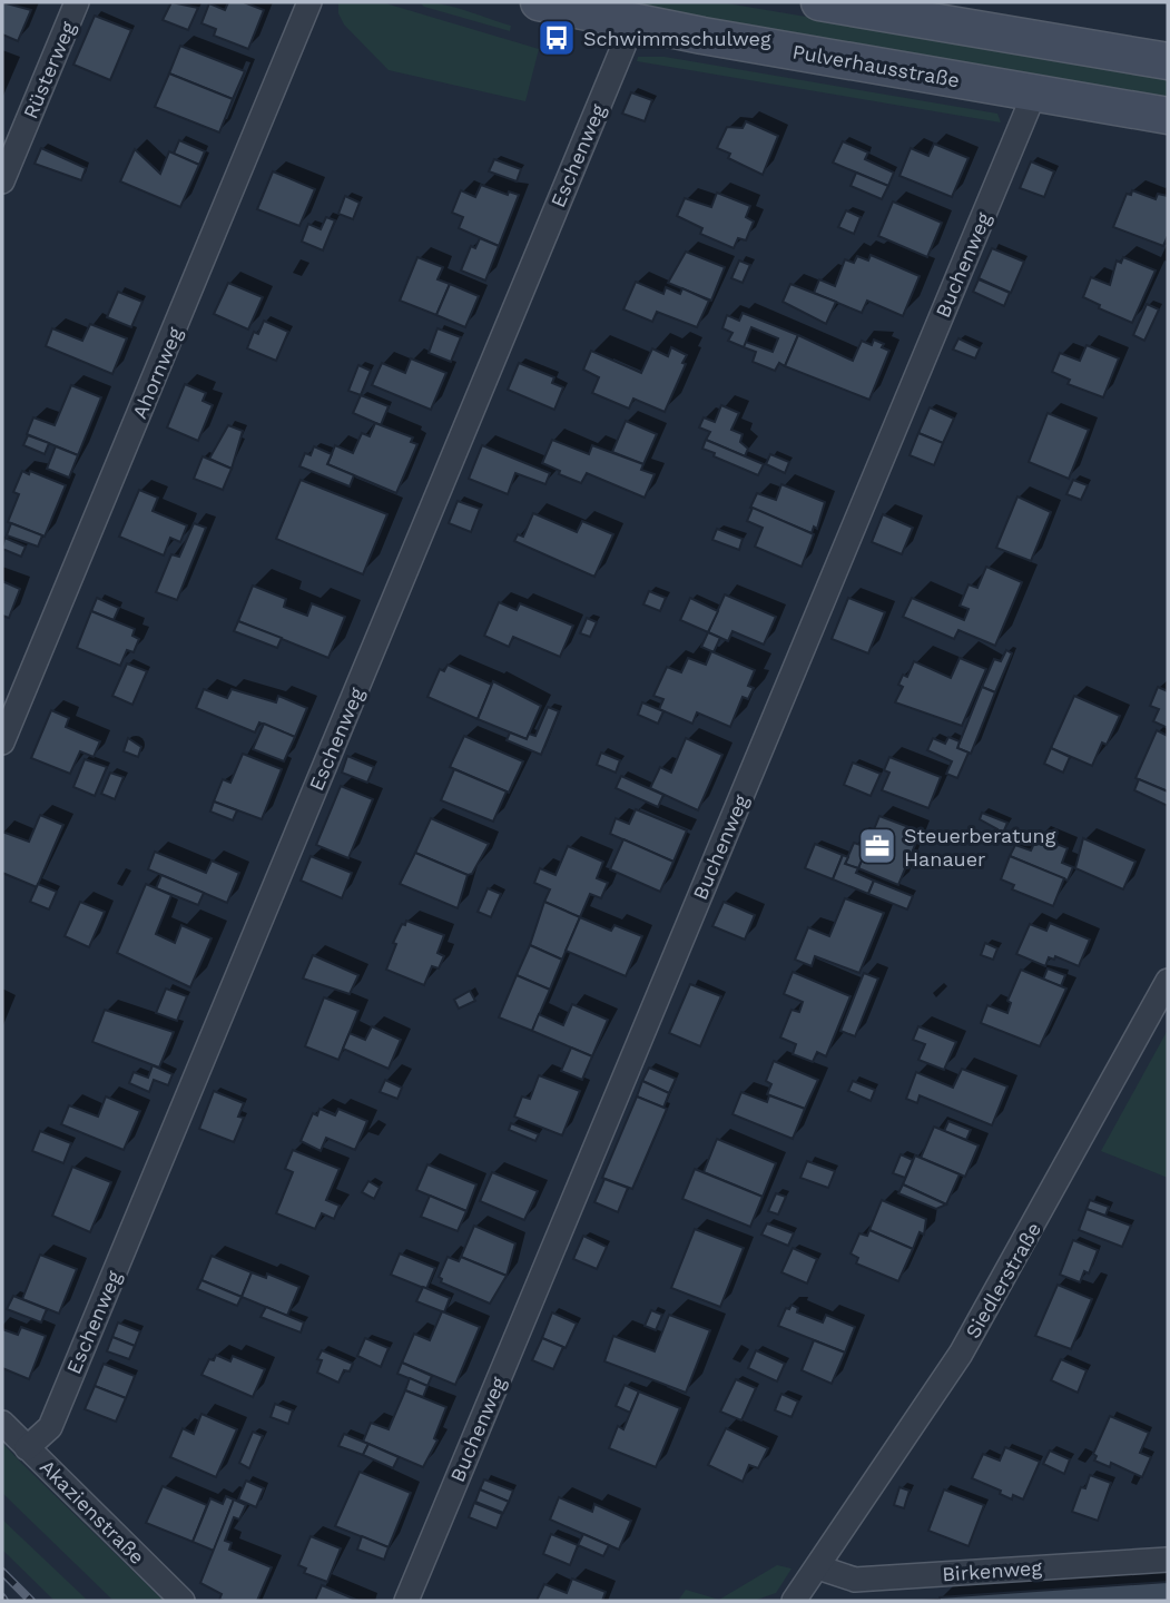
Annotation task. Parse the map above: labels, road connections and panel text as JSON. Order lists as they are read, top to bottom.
{
  "streets": {
    "main road": ["Pulverhausstraße"],
    "street": [
      "Rüsterweg",
      "Eschenweg",
      "Buchenweg",
      "Ahornweg",
      "Siedlerstraße",
      "Akazienstraße",
      "Birkenweg"
    ]
  },
  "crossings": [
    ["Pulverhausstraße", "Eschenweg"],
    ["Pulverhausstraße", "Buchenweg"],
    ["Eschenweg", "Akazienstraße"],
    ["Siedlerstraße", "Birkenweg"]
  ],
  "places": {
    "bus stop": ["Schwimmschulweg"],
    "office": ["Steuerberatung Hanauer"]
  }
}
